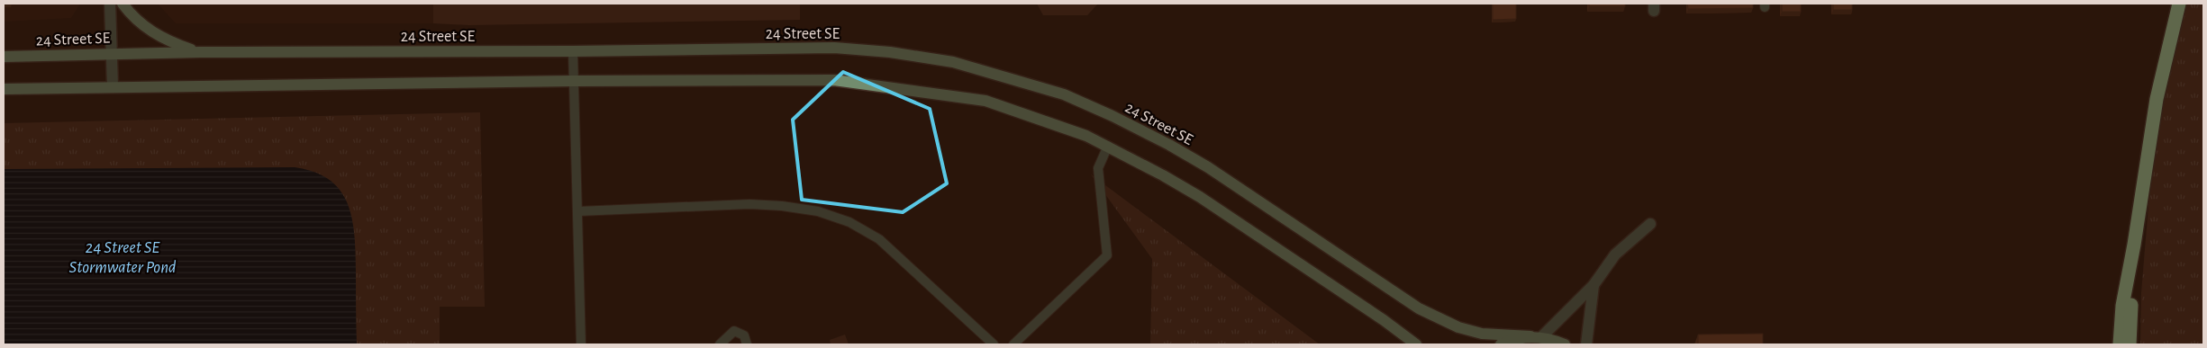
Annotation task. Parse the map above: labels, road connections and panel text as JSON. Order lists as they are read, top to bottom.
{
  "streets": {
    "main road": ["24 Street SE"]
  },
  "water": ["24 Street SE Stormwater Pond"]
}
